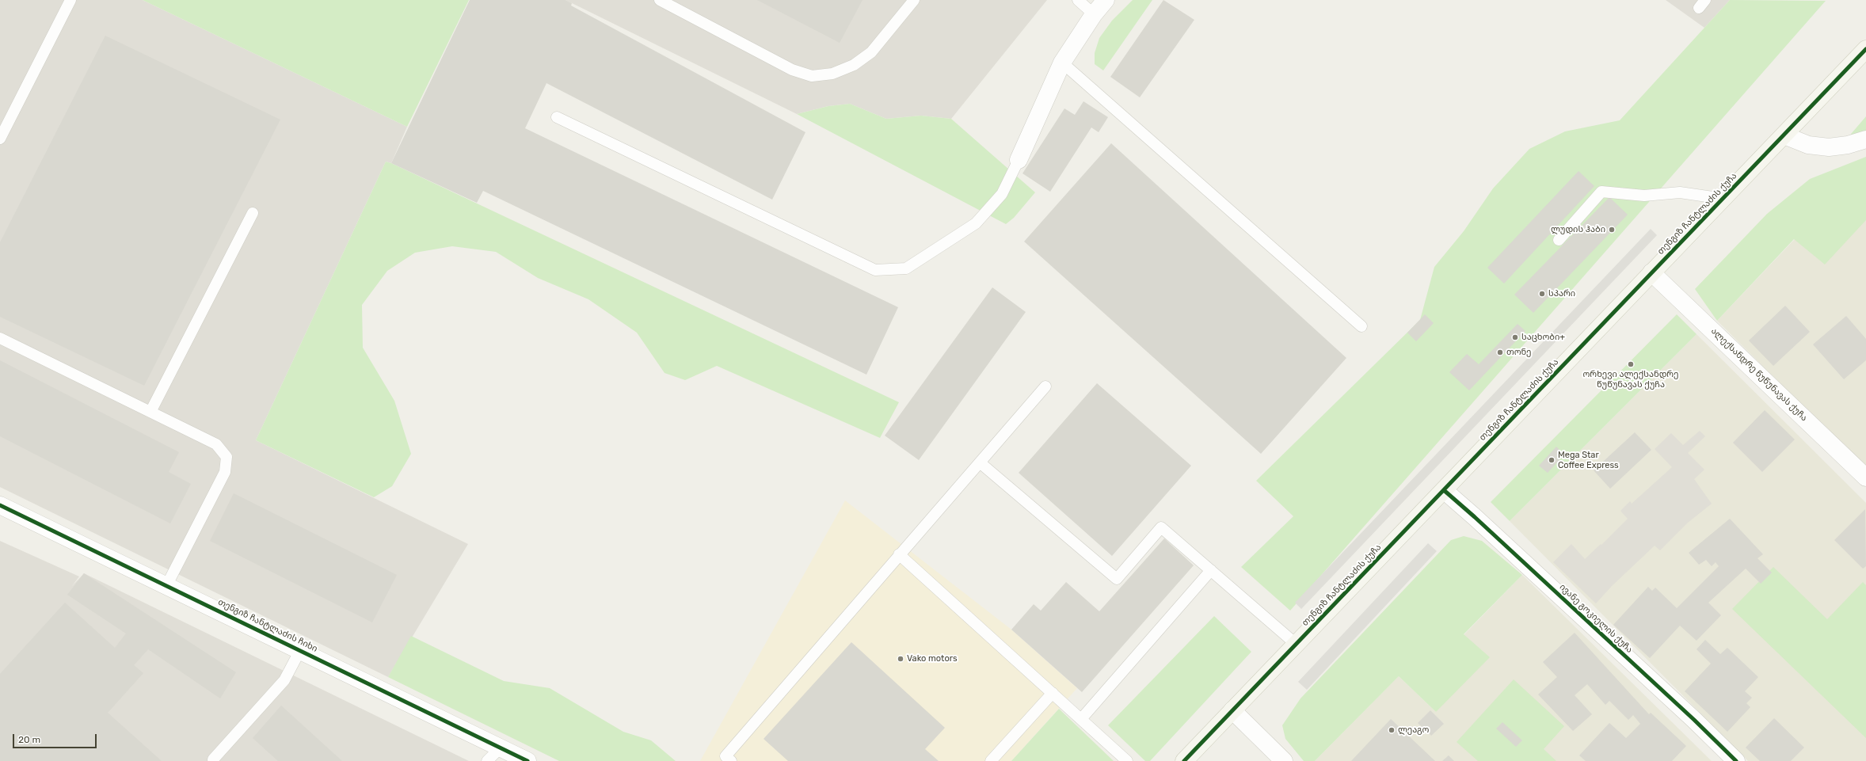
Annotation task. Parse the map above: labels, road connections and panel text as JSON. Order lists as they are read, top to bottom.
{
  "streets": {
    "street": [
      "თენგიზ ჩანტლაძის ქუჩა",
      "ალექსანდრე წუწუნავას ქუჩა",
      "ივანე გოკიელის ქუჩა",
      "თენგიზ ჩანტლაძის ჩიხი"
    ]
  },
  "crossings": [
    ["თენგიზ ჩანტლაძის ქუჩა", "ალექსანდრე წუწუნავას ქუჩა"],
    ["თენგიზ ჩანტლაძის ქუჩა", "ივანე გოკიელის ქუჩა"]
  ],
  "places": [
    "ლუდის ჰაბი",
    "სპარი",
    "საცხობი+",
    "თონე",
    "ორხევი ალექსანდრე წუწუნავას ქუჩა",
    "Mega Star Coffee Express",
    "Vako motors",
    "ლეაგო"
  ],
  "scale_bar": "20 m"
}
